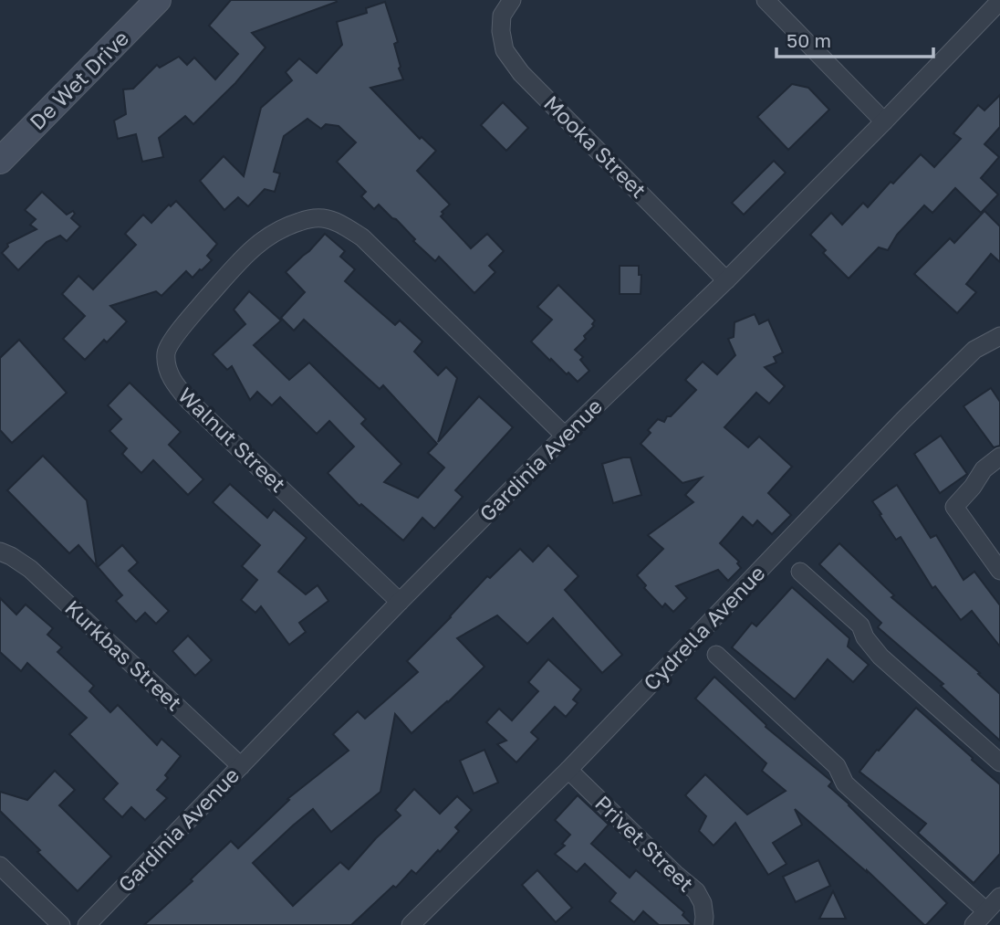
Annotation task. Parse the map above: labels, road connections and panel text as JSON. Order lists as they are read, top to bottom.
{
  "streets": {
    "street": [
      "De Wet Drive",
      "Mooka Street",
      "Walnut Street",
      "Gardinia Avenue",
      "Cydrella Avenue",
      "Kurkbas Street",
      "Privet Street"
    ]
  },
  "crossings": [
    ["Mooka Street", "Gardinia Avenue"],
    ["Walnut Street", "Gardinia Avenue"],
    ["Gardinia Avenue", "Kurkbas Street"],
    ["Cydrella Avenue", "Privet Street"]
  ],
  "scale_bar": "50 m"
}
